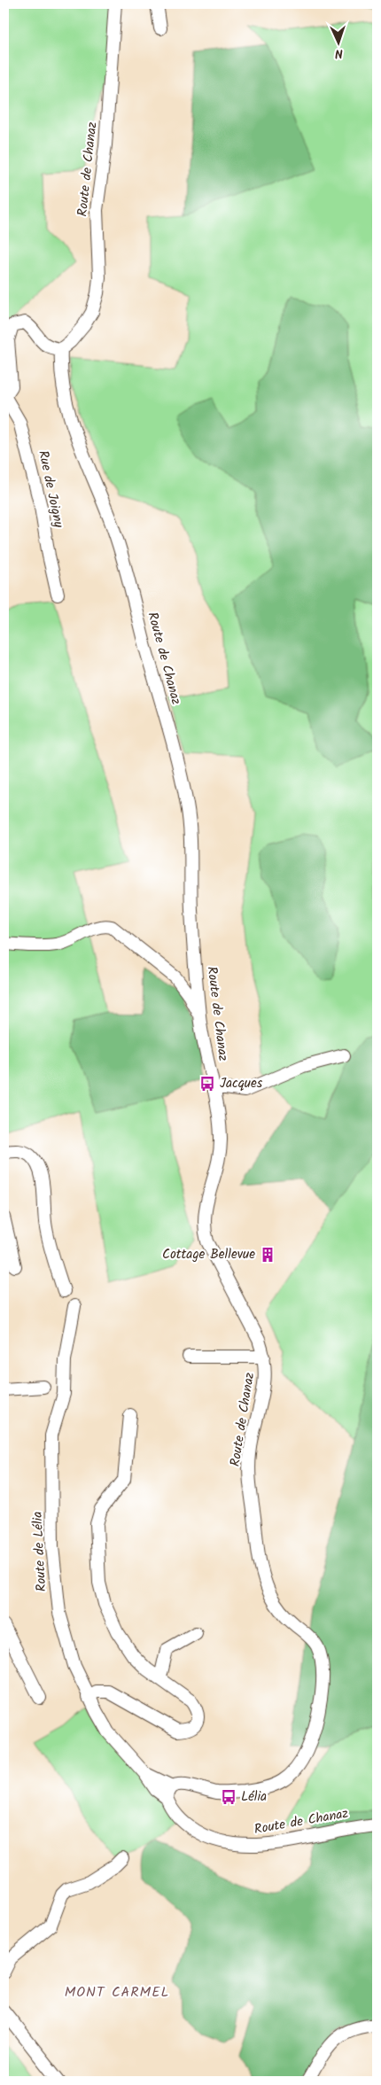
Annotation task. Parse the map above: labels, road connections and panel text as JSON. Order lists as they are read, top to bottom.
{
  "streets": {
    "street": ["Route de Chanaz", "Rue de Joigny", "Route de Lélia"]
  },
  "crossings": [
    ["Route de Chanaz", "Route de Lélia"]
  ],
  "districts": ["MONT CARMEL"],
  "places": {
    "bus stop": ["Jacques", "Lélia"],
    "building": ["Cottage Bellevue"]
  },
  "north": "bottom"
}
